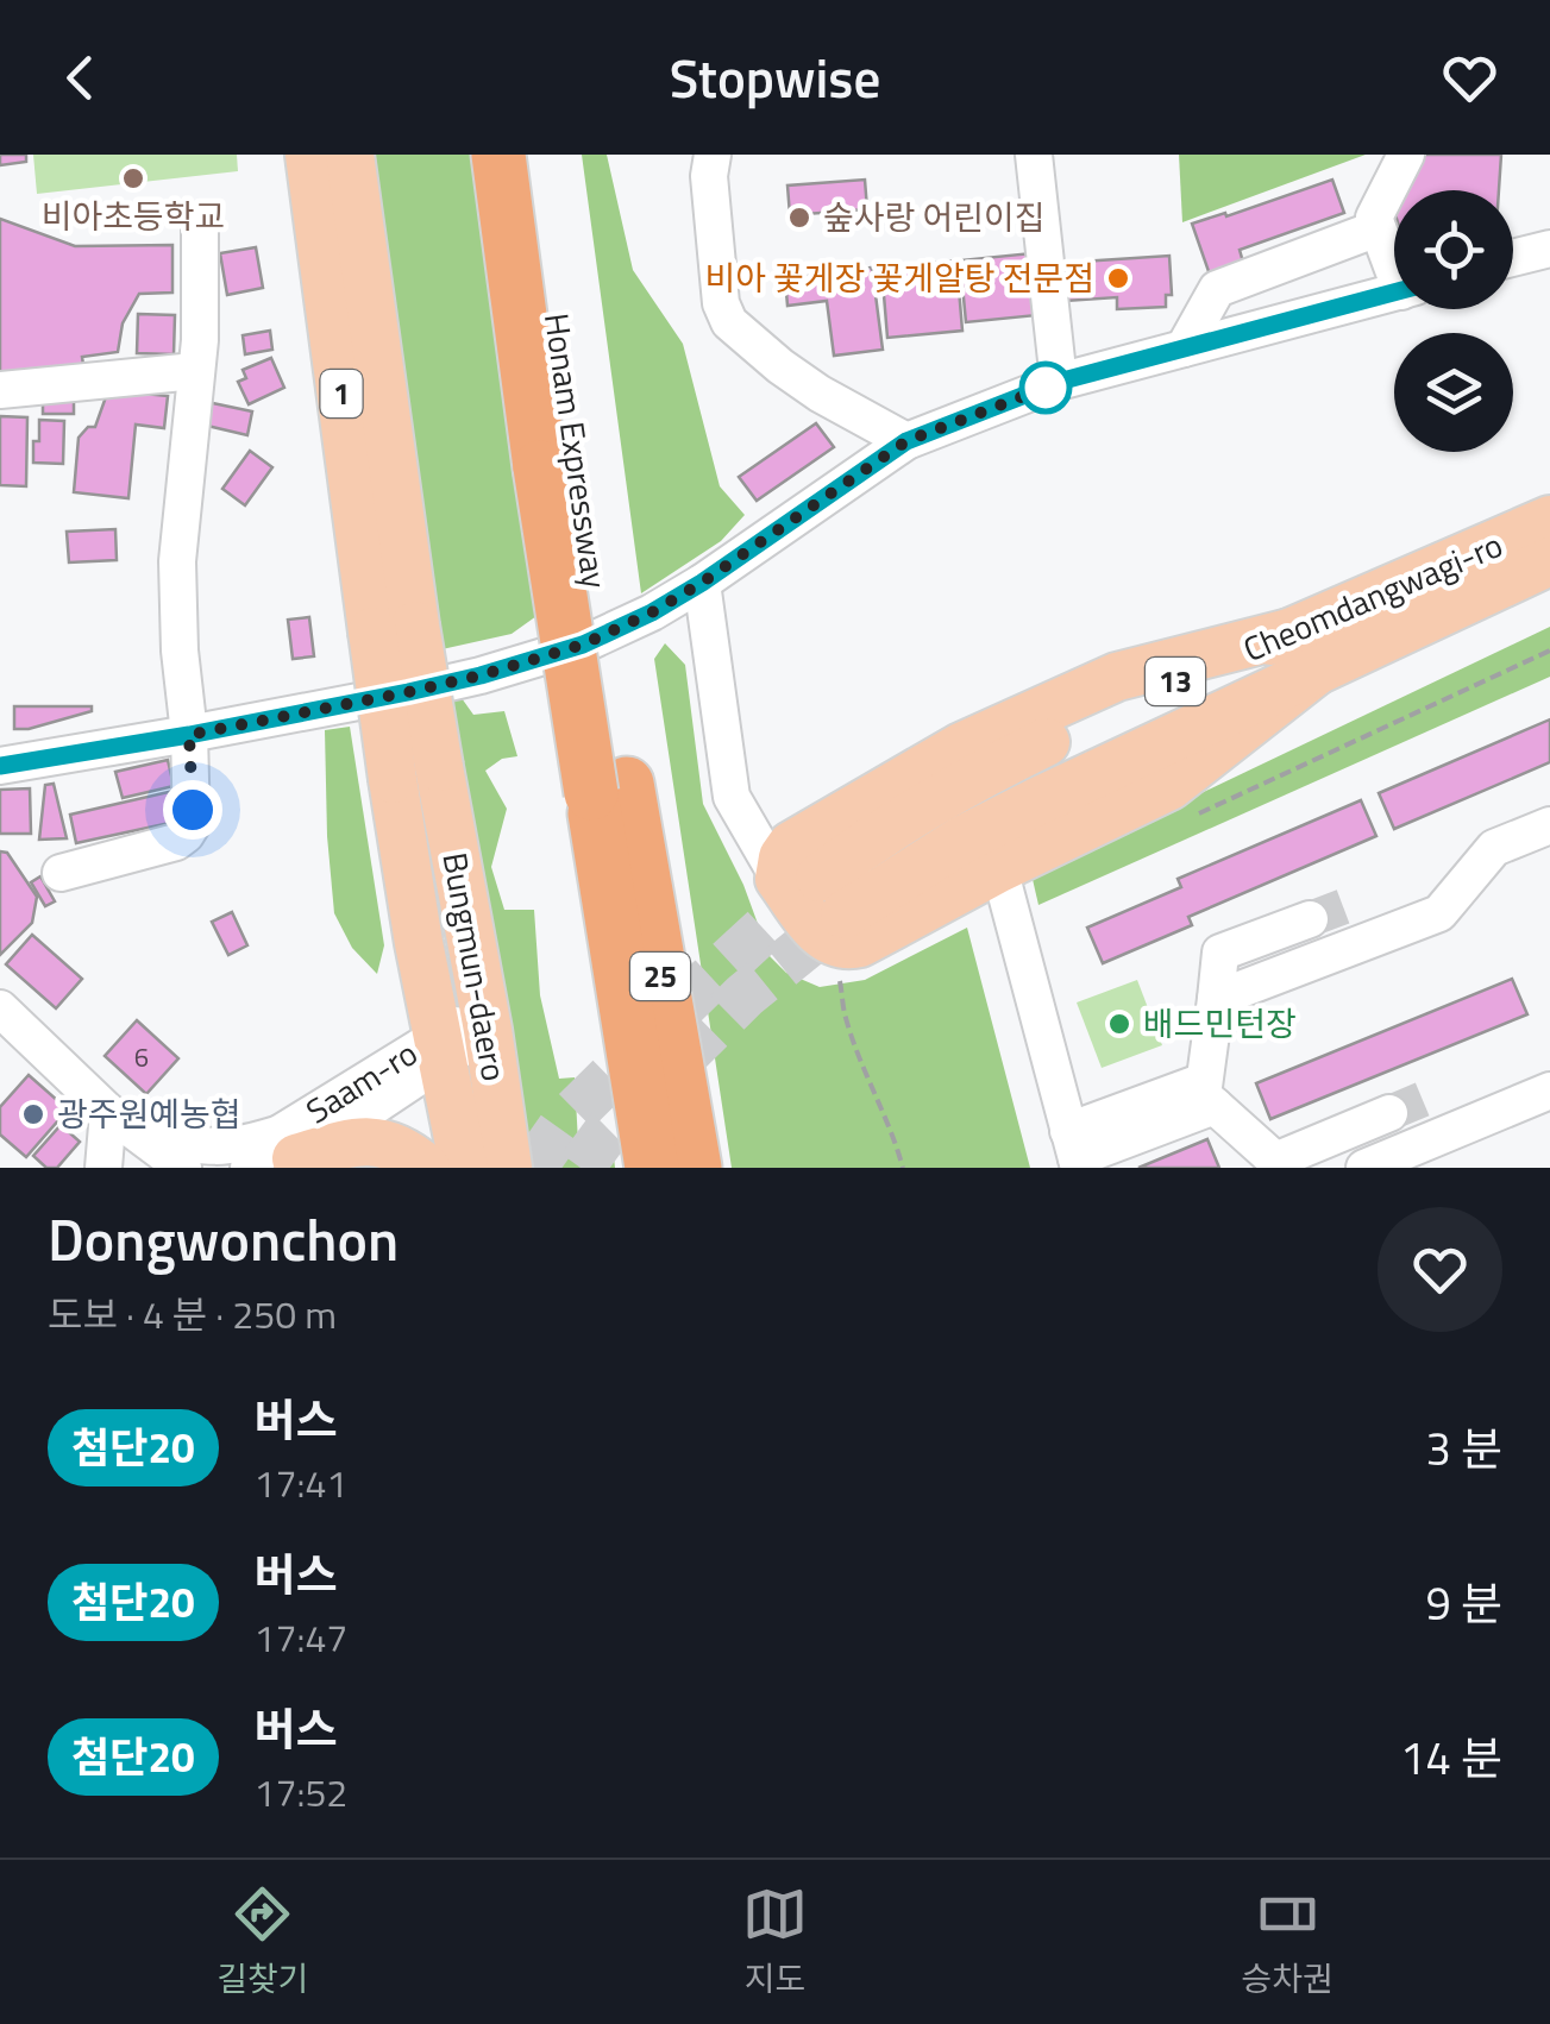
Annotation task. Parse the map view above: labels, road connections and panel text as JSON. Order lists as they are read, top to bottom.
{
  "streets": {
    "highway": ["Honam Expressway", "25"],
    "main road": [
      "1",
      "Cheomdangwagi-ro",
      "13",
      "Bungmun-daero"
    ],
    "street": ["Saam-ro"]
  },
  "crossings": [
    ["1", "Bungmun-daero"],
    ["Bungmun-daero", "Saam-ro"]
  ],
  "places": [
    "비아초등학교",
    "숲사랑 어린이집",
    "비아 꽃게장 꽃게알탕 전문점",
    "배드민턴장",
    "광주원예농협"
  ],
  "lines": ["bus line 첨단20"],
  "house_numbers": ["6"],
  "page": {
    "header": "Stopwise",
    "heading": ["Dongwonchon", "도보 · 4 분 · 250 m"],
    "list": [
      {
        "mark": "첨단20",
        "name": "버스",
        "note": "17:41",
        "value": "3 분"
      },
      {
        "mark": "첨단20",
        "name": "버스",
        "note": "17:47",
        "value": "9 분"
      },
      {
        "mark": "첨단20",
        "name": "버스",
        "note": "17:52",
        "value": "14 분"
      }
    ],
    "tabs": ["길찾기", "지도", "승차권"]
  }
}
